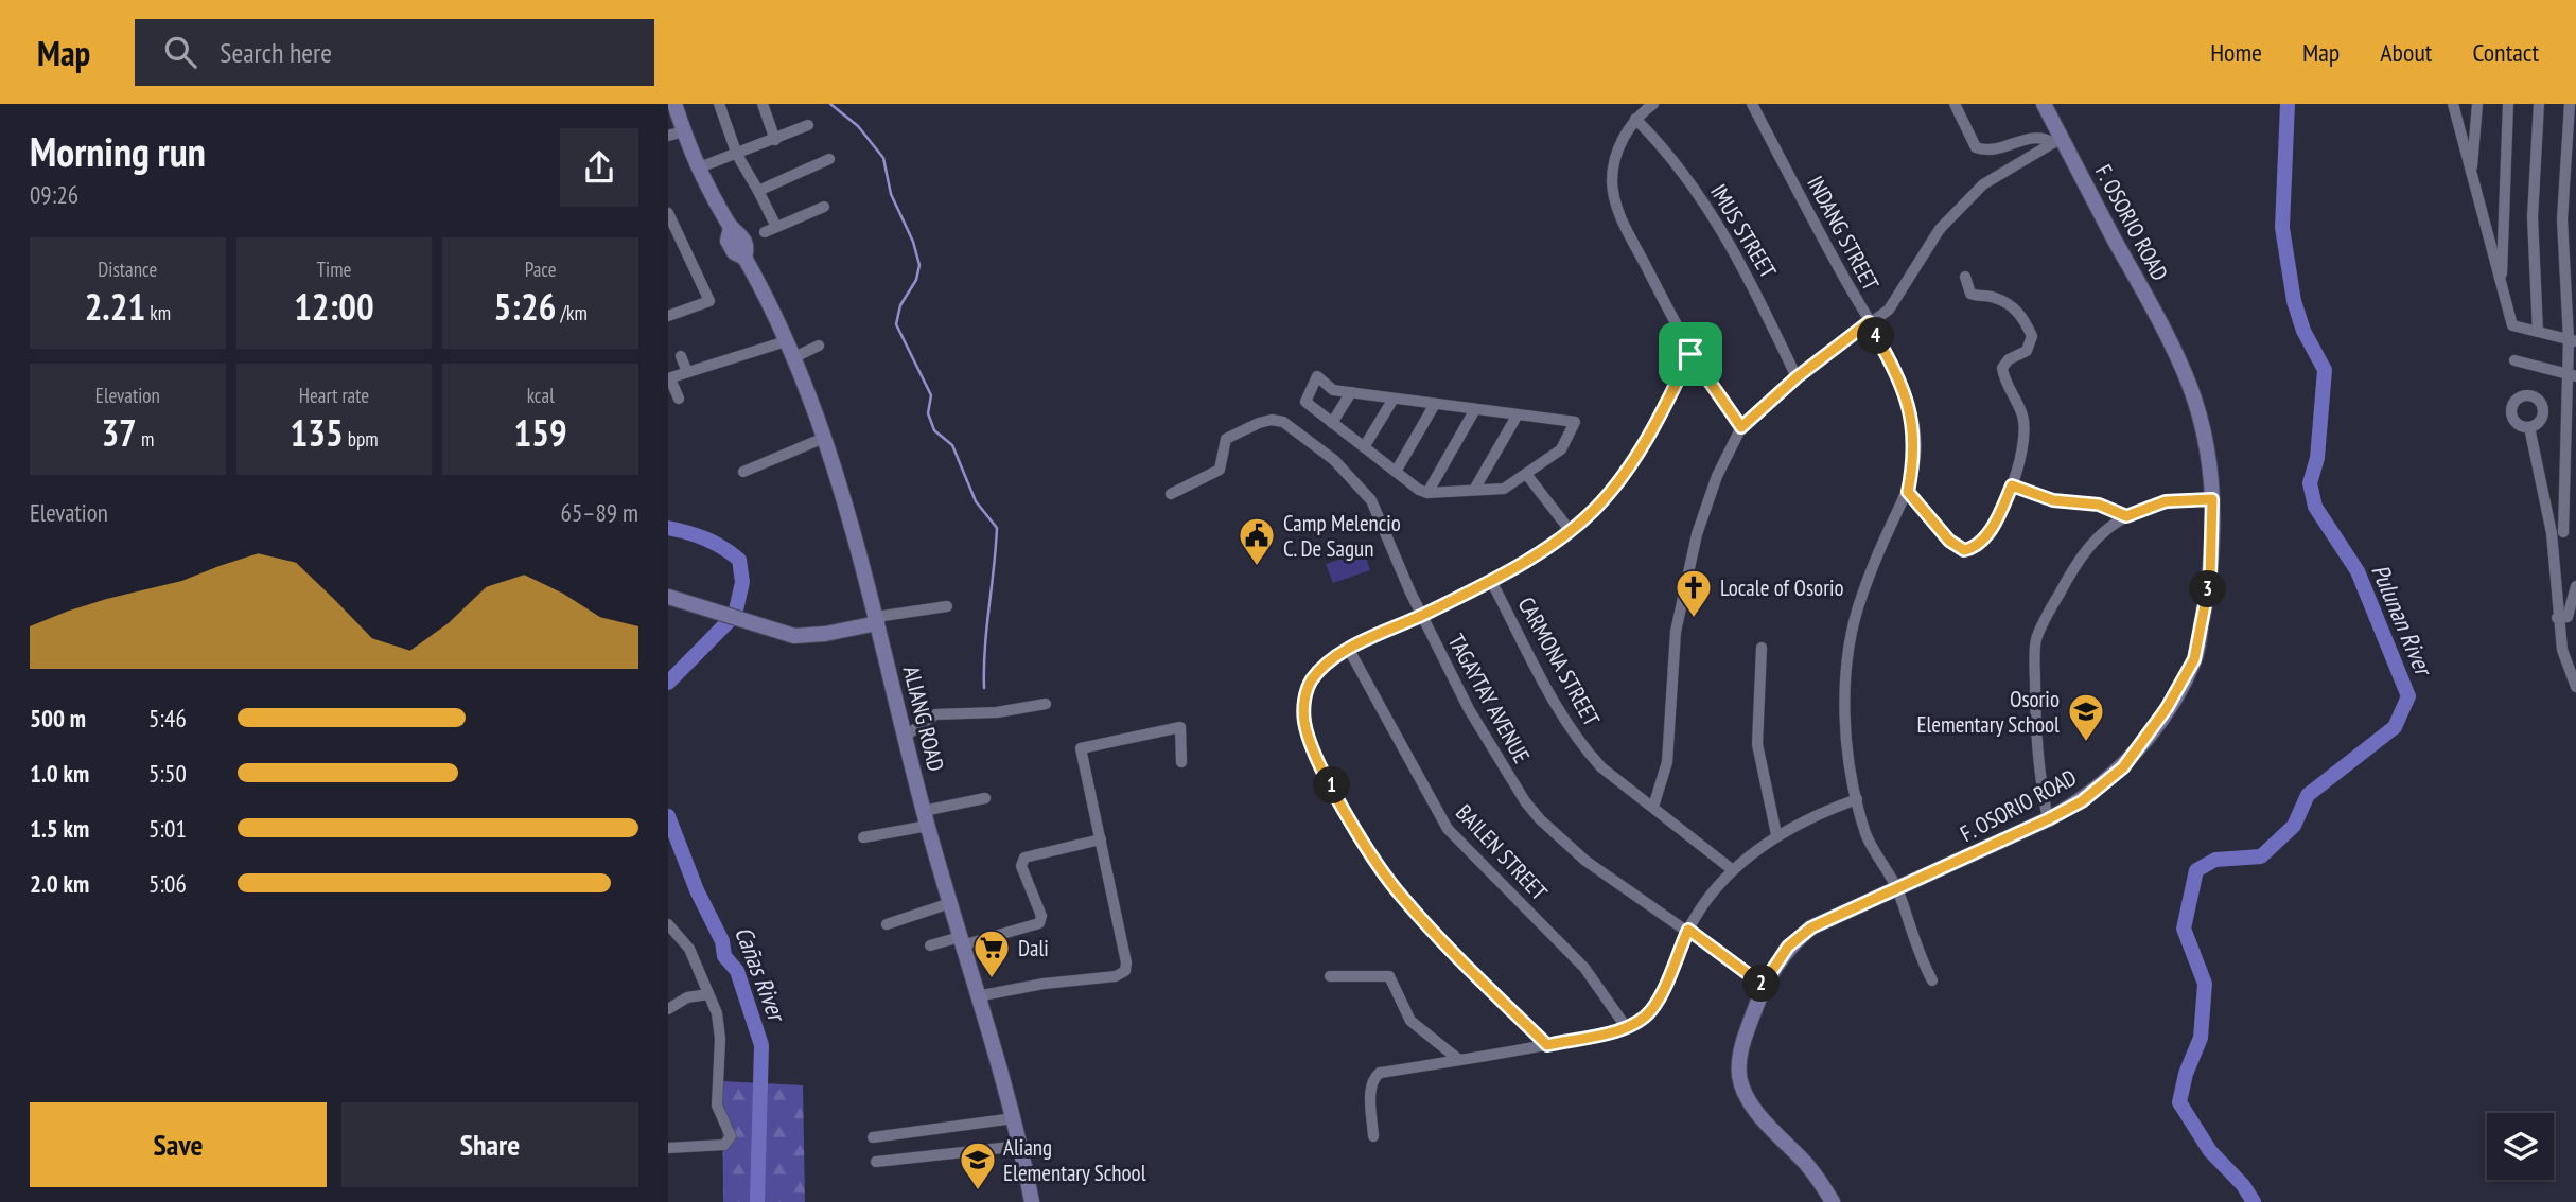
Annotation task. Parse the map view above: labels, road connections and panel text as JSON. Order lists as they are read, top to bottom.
{
  "streets": {
    "street": [
      "F. OSORIO ROAD",
      "IMUS STREET",
      "INDANG STREET",
      "CARMONA STREET",
      "TAGAYTAY AVENUE",
      "ALIANG ROAD",
      "BAILEN STREET"
    ]
  },
  "crossings": [
    ["F. OSORIO ROAD", "INDANG STREET"],
    ["F. OSORIO ROAD", "TAGAYTAY AVENUE"]
  ],
  "water": ["Pulunan River", "Cañas River"],
  "places": {
    "public building": ["Camp Melencio C. De Sagun"],
    "church": ["Locale of Osorio"],
    "school or university": ["Osorio Elementary School", "Aliang Elementary School"],
    "supermarket": ["Dali"]
  },
  "page": {
    "header": "Map",
    "search": "Search here",
    "nav": [
      "Home",
      "Map",
      "About",
      "Contact"
    ],
    "heading": ["Morning run", "09:26"],
    "stats": [
      ["Distance", "2.21 km"],
      ["Time", "12:00"],
      ["Pace", "5:26 /km"],
      ["Elevation", "37 m"],
      ["Heart rate", "135 bpm"],
      ["kcal", "159"]
    ],
    "pins": [
      "4",
      "3",
      "1",
      "2"
    ],
    "chart": ["Elevation", "65–89 m"],
    "list": [
      {
        "name": "500 m",
        "note": "5:46"
      },
      {
        "name": "1.0 km",
        "note": "5:50"
      },
      {
        "name": "1.5 km",
        "note": "5:01"
      },
      {
        "name": "2.0 km",
        "note": "5:06"
      }
    ],
    "buttons": ["Save", "Share"]
  }
}
